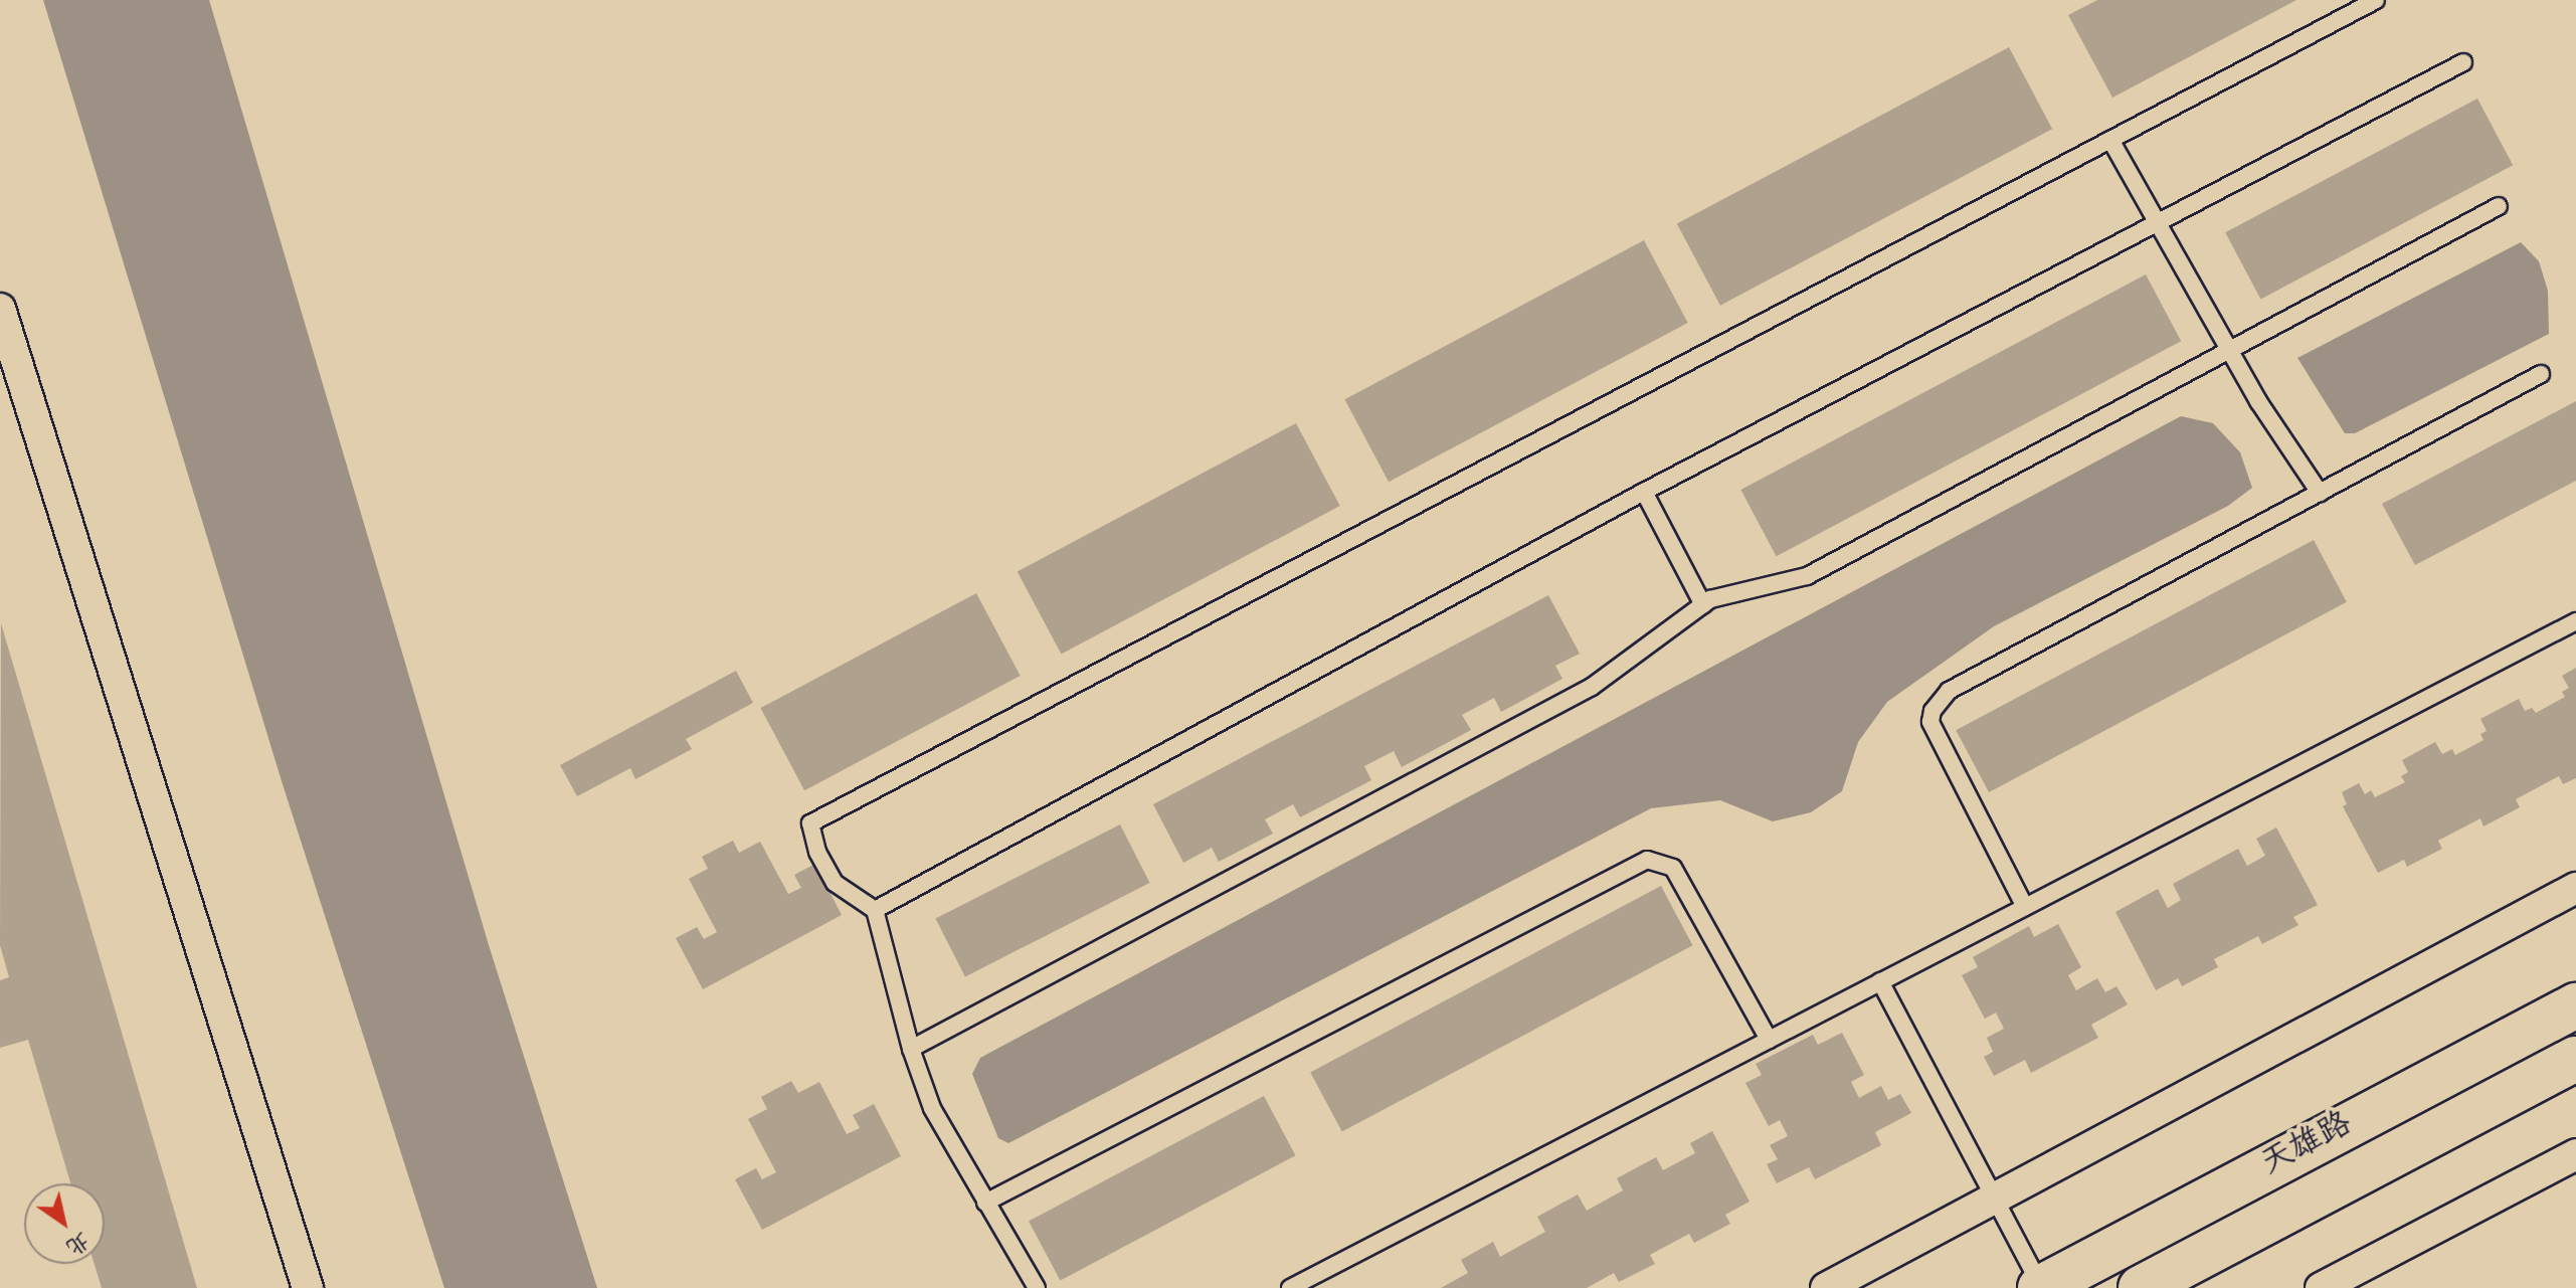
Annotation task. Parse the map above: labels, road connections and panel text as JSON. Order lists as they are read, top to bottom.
{
  "streets": {
    "main road": ["天雄路"]
  },
  "north": "bottom right"
}
